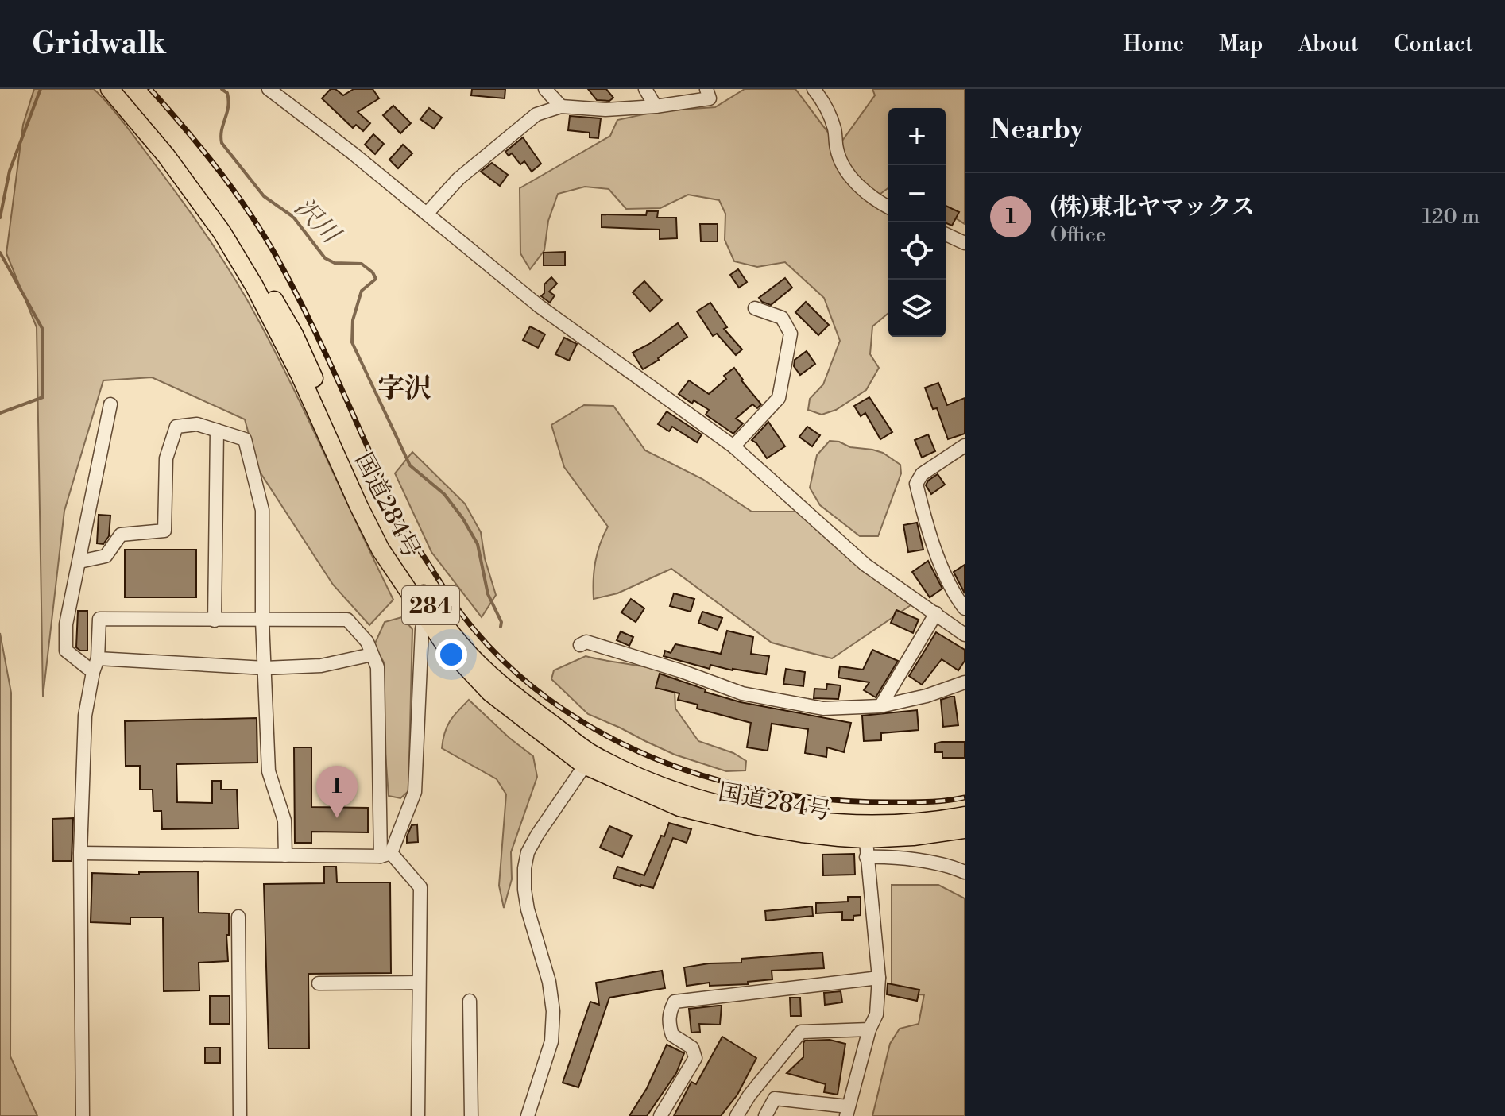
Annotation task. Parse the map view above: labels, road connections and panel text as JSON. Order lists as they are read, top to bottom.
{
  "streets": {
    "highway": ["国道284号", "284"]
  },
  "districts": ["字沢"],
  "water": ["沢川"],
  "page": {
    "header": "Gridwalk",
    "nav": [
      "Home",
      "Map",
      "About",
      "Contact"
    ],
    "heading": "Nearby",
    "map_buttons": ["+", "−"],
    "list": [
      {
        "mark": "1",
        "name": "(株)東北ヤマックス",
        "note": "Office",
        "value": "120 m"
      }
    ],
    "pins": "1"
  }
}
